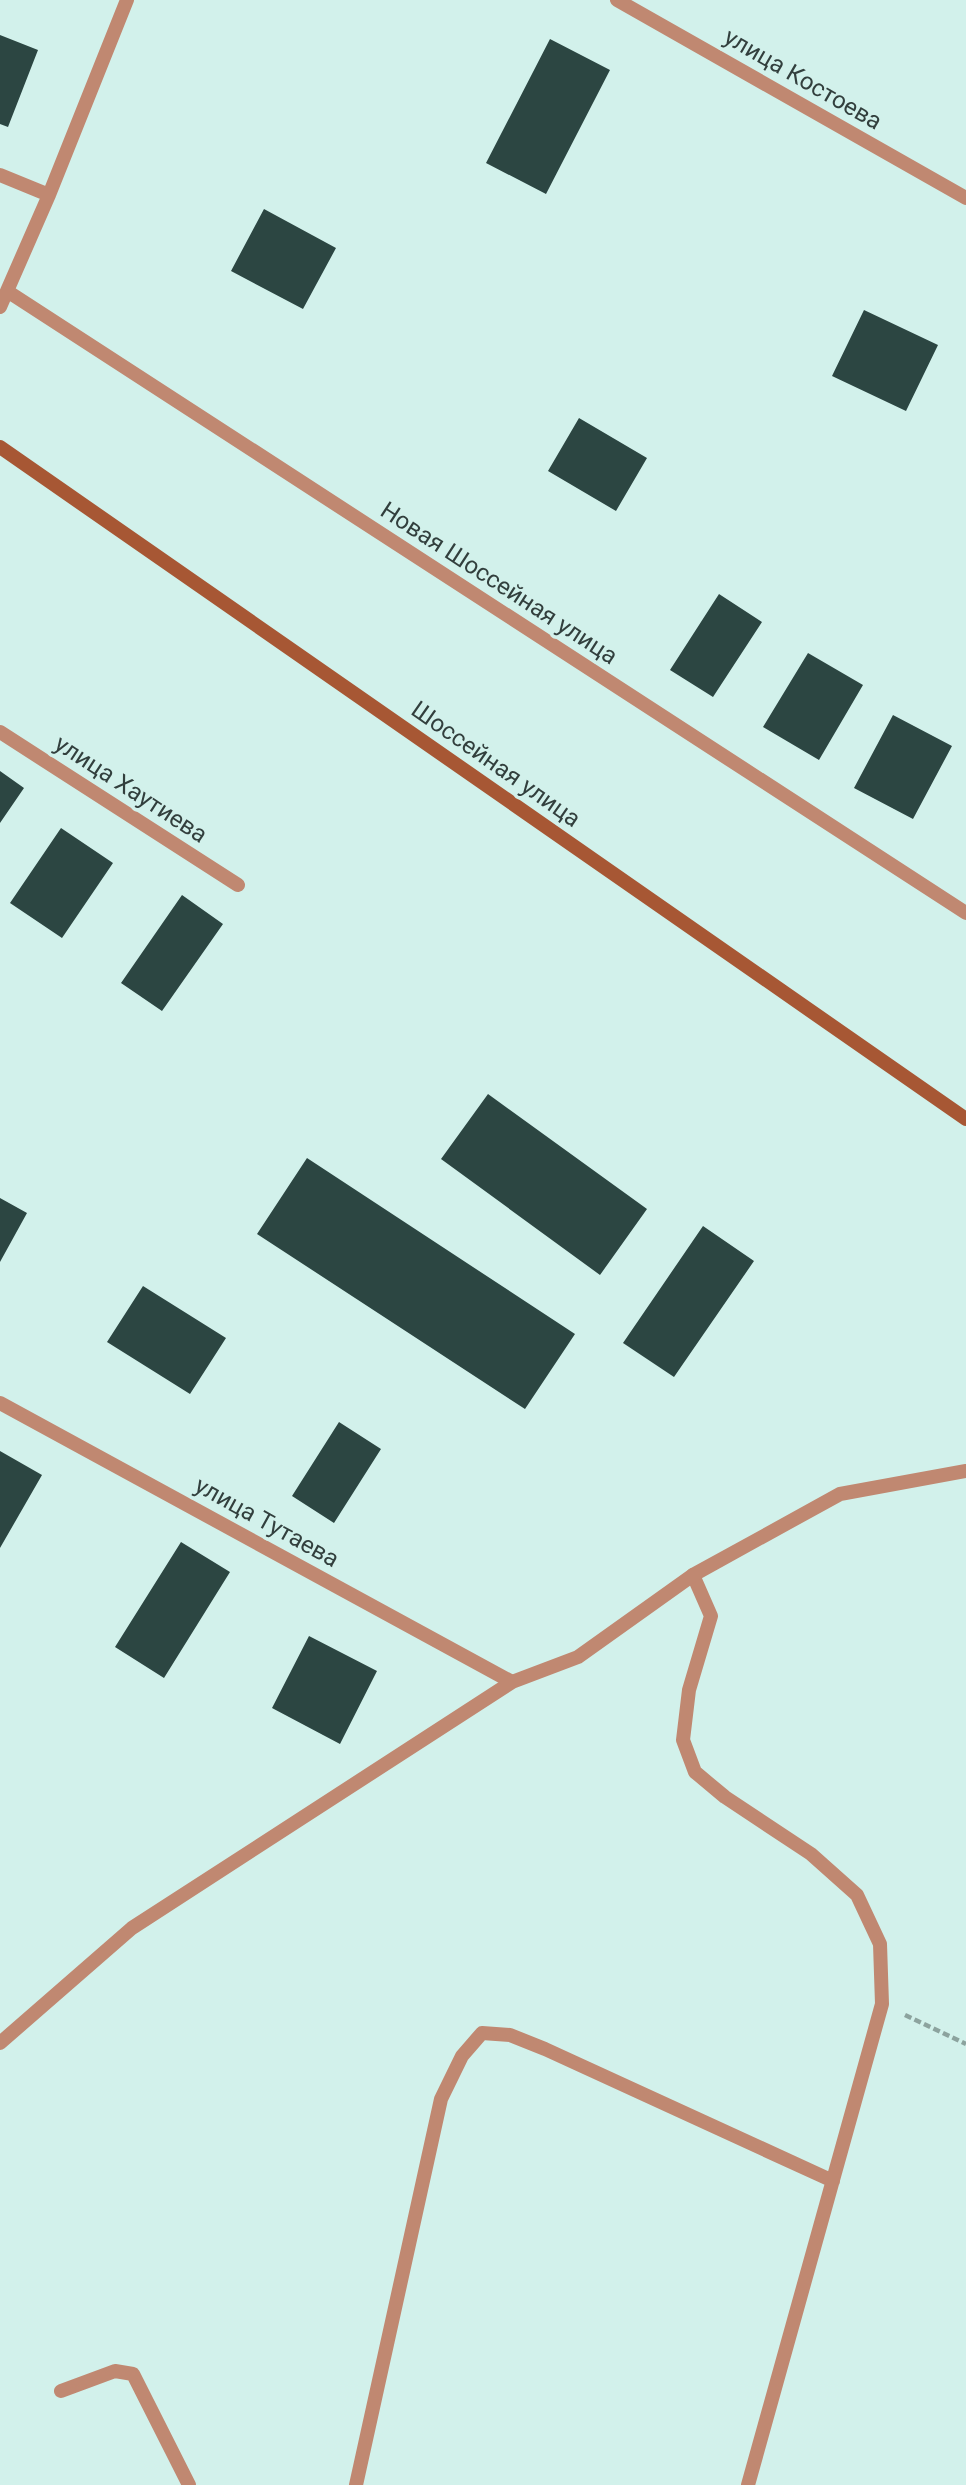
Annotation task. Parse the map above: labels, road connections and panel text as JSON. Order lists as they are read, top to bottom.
{
  "streets": {
    "main road": ["Шоссейная улица"],
    "street": [
      "улица Костоева",
      "Новая Шоссейная улица",
      "улица Хаутиева",
      "улица Тутаева"
    ]
  }
}
